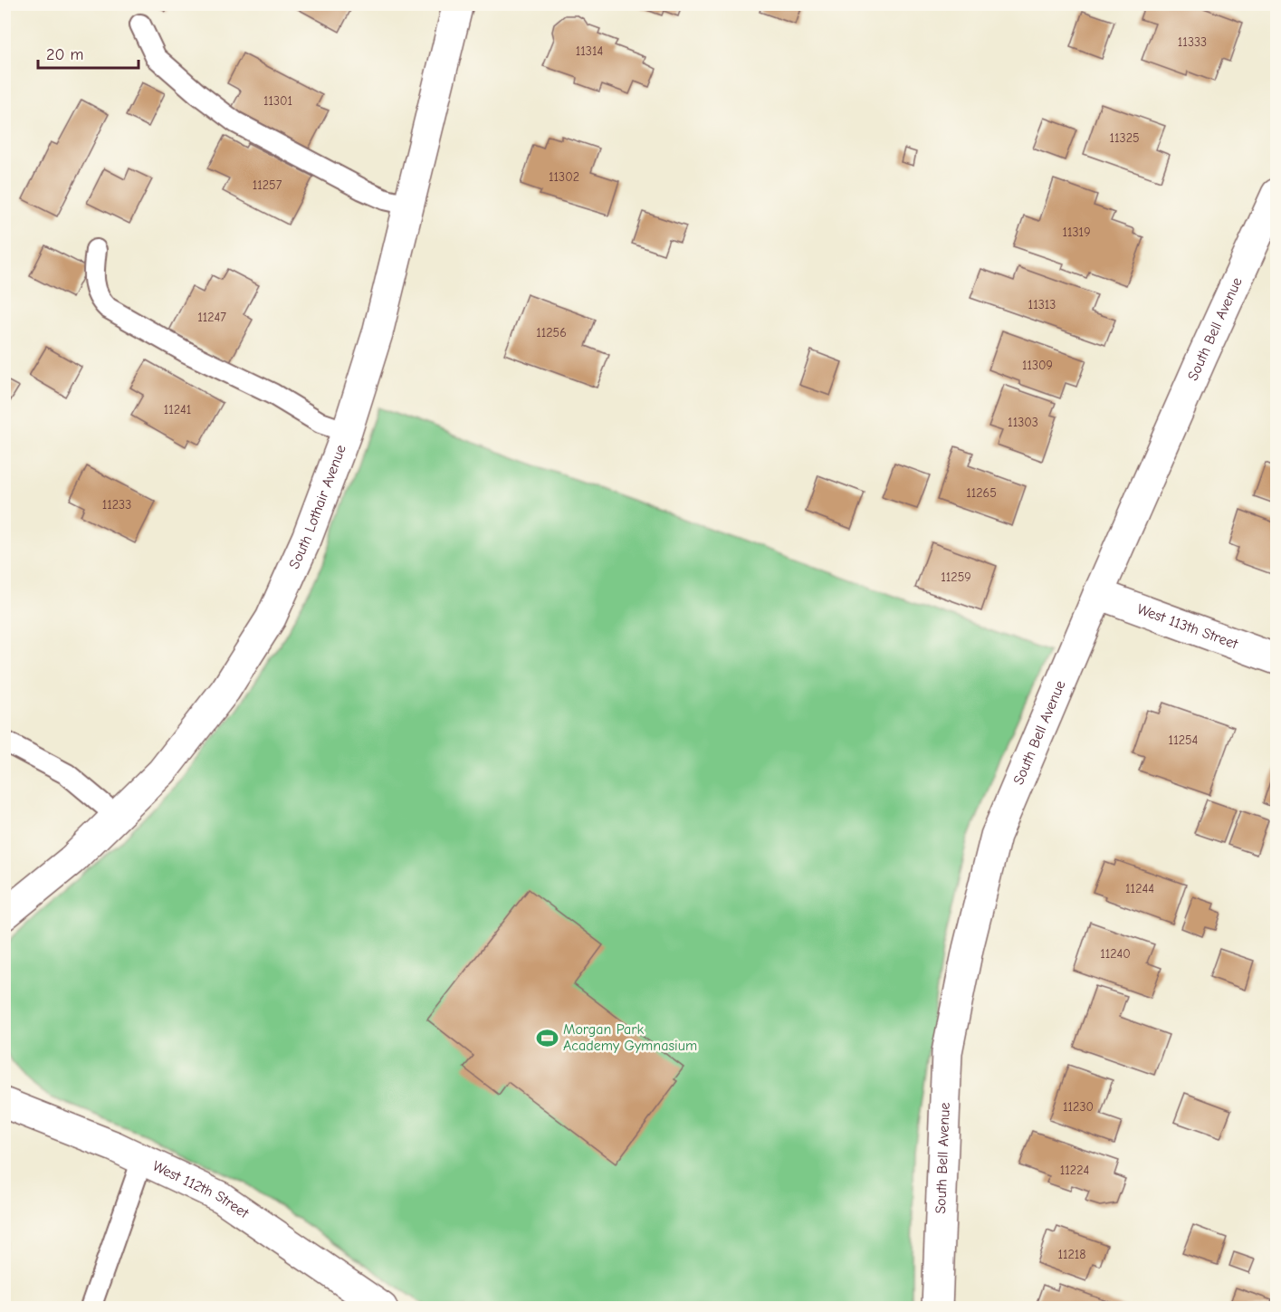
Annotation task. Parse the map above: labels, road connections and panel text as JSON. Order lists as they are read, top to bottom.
{
  "streets": {
    "street": [
      "South Bell Avenue",
      "South Lothair Avenue",
      "West 113th Street",
      "West 112th Street"
    ]
  },
  "crossings": [
    ["South Bell Avenue", "West 113th Street"]
  ],
  "places": {
    "sports": ["Morgan Park Academy Gymnasium"]
  },
  "house_numbers": [
    "11333",
    "11314",
    "11301",
    "11325",
    "11302",
    "11257",
    "11319",
    "11313",
    "11247",
    "11256",
    "11309",
    "11241",
    "11303",
    "11265",
    "11233",
    "11259",
    "11254",
    "11244",
    "11240",
    "11230",
    "11224",
    "11218"
  ],
  "scale_bar": "20 m"
}
